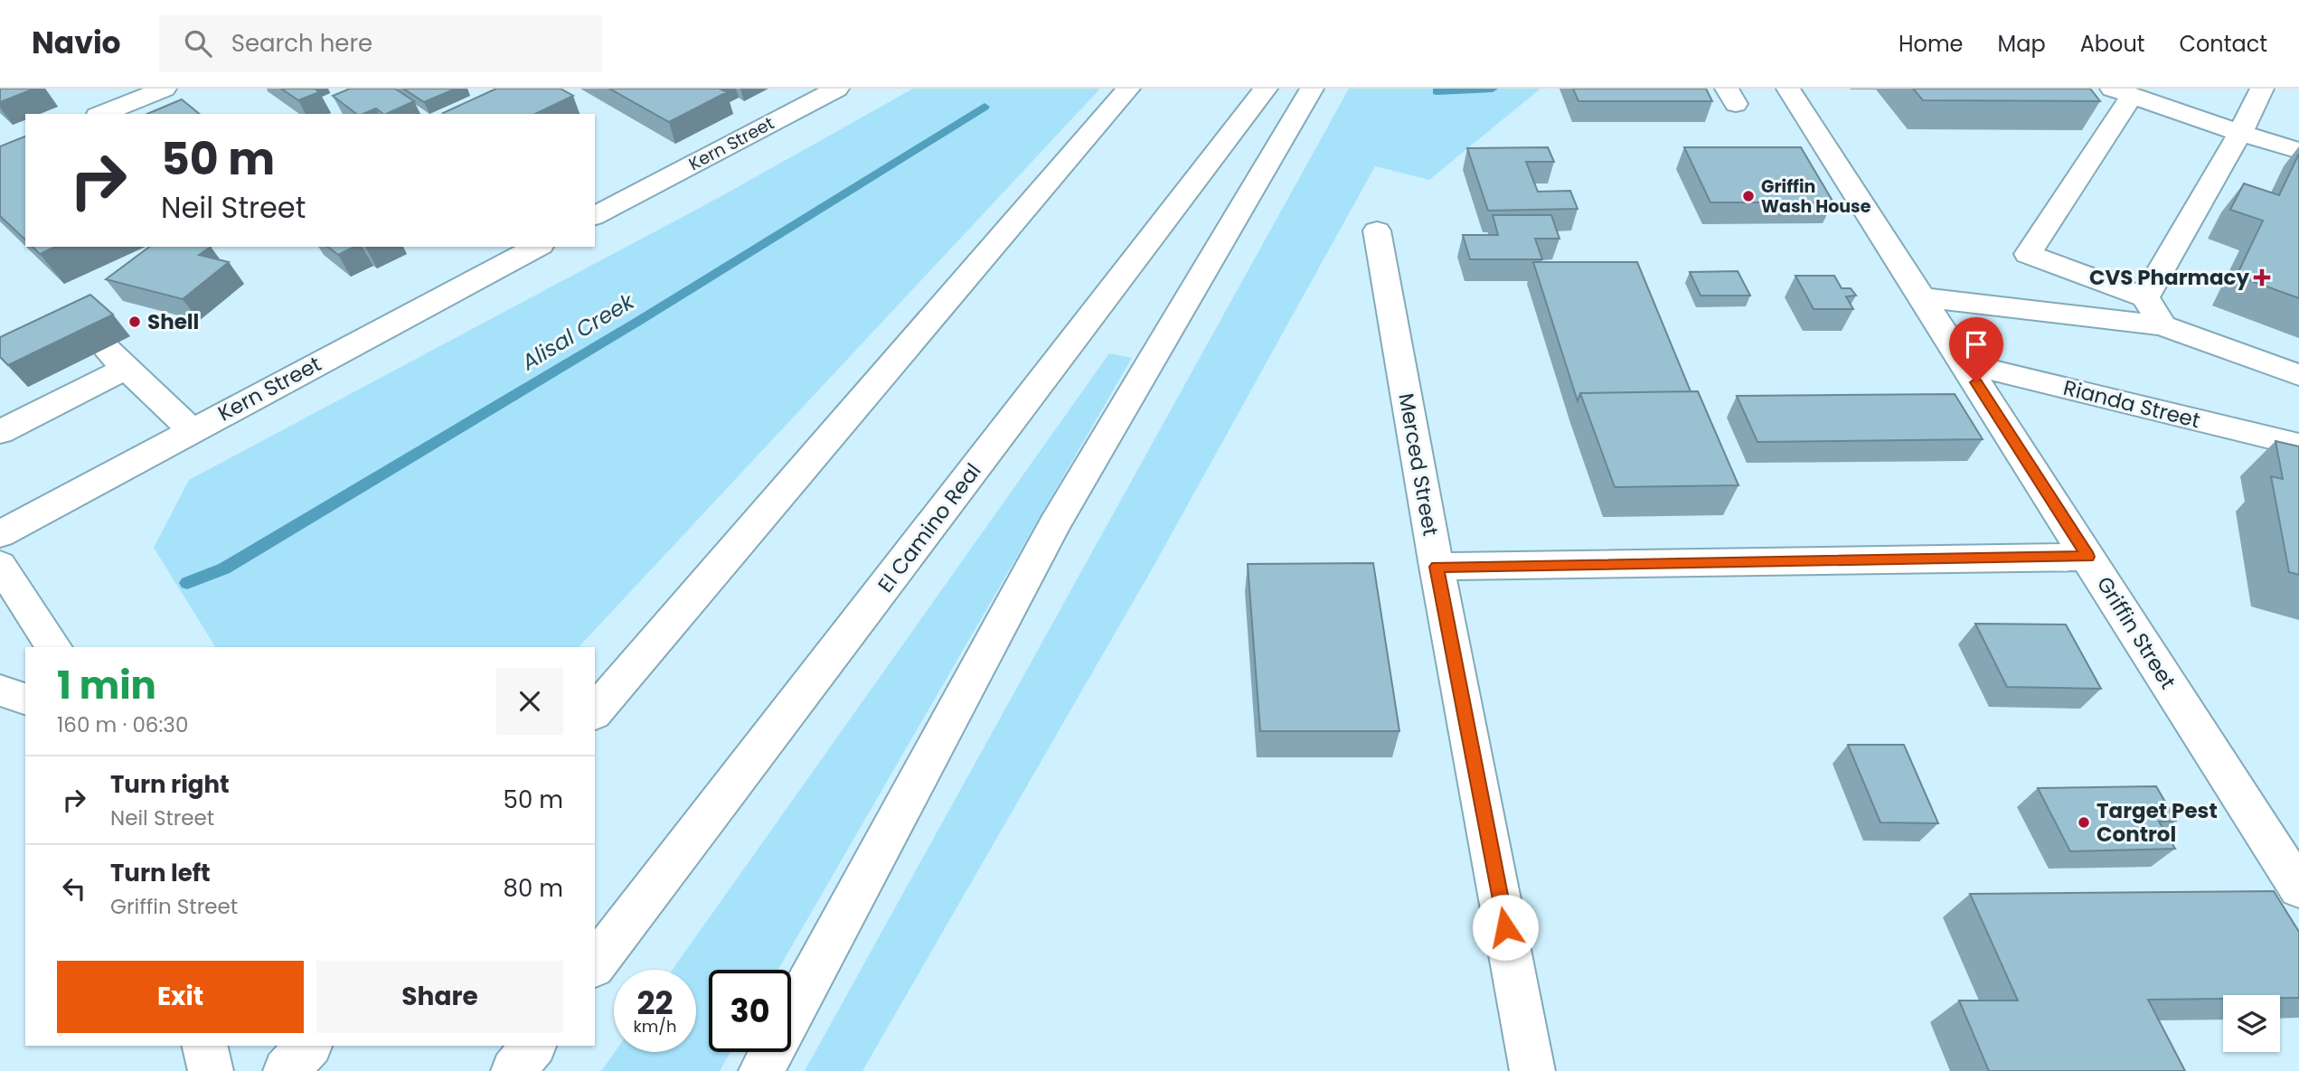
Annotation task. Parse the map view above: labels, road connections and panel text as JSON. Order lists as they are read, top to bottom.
{
  "streets": {
    "main road": [
      "Kern Street",
      "Rianda Street",
      "Merced Street",
      "El Camino Real",
      "Griffin Street"
    ]
  },
  "crossings": [
    ["Rianda Street", "Griffin Street"]
  ],
  "water": ["Alisal Creek"],
  "places": {
    "other": ["Griffin Wash House", "Shell", "Target Pest Control"],
    "health": ["CVS Pharmacy"]
  },
  "page": {
    "header": "Navio",
    "search": "Search here",
    "nav": [
      "Home",
      "Map",
      "About",
      "Contact"
    ],
    "turn": ["50 m", "Neil Street"],
    "heading": ["1 min", "160 m · 06:30"],
    "list": [
      {
        "name": "Turn right",
        "note": "Neil Street",
        "value": "50 m"
      },
      {
        "name": "Turn left",
        "note": "Griffin Street",
        "value": "80 m"
      }
    ],
    "buttons": ["Exit", "Share"],
    "speed": "22 km/h",
    "limit": "30"
  }
}
